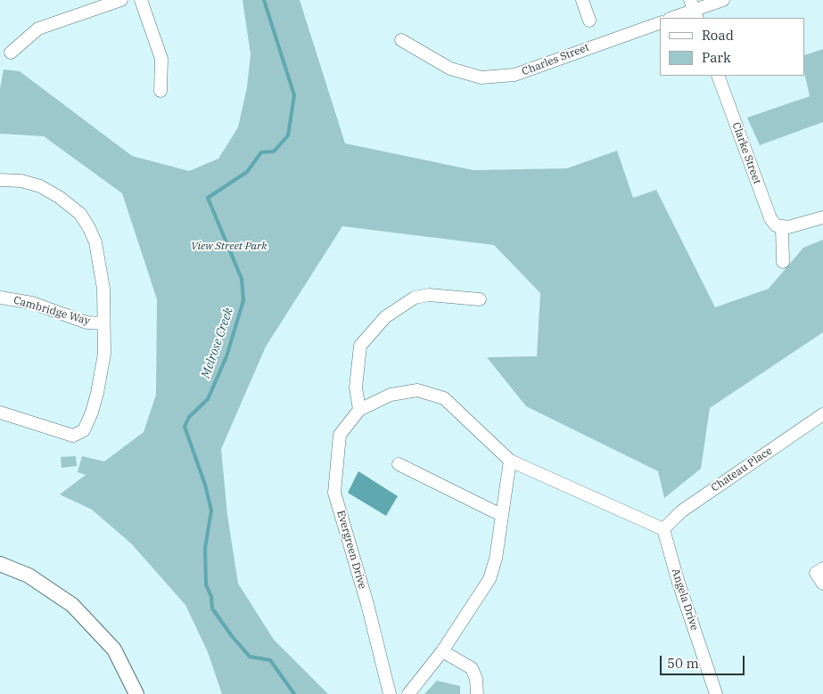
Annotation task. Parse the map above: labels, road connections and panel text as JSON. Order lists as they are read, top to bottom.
{
  "streets": {
    "street": [
      "Charles Street",
      "Clarke Street",
      "Cambridge Way",
      "Chateau Place",
      "Evergreen Drive",
      "Angela Drive"
    ]
  },
  "crossings": [
    ["Chateau Place", "Evergreen Drive"],
    ["Chateau Place", "Angela Drive"],
    ["Evergreen Drive", "Angela Drive"]
  ],
  "water": ["Melrose Creek"],
  "parks": ["View Street Park"],
  "legend": ["Road", "Park"],
  "scale_bar": "50 m"
}
